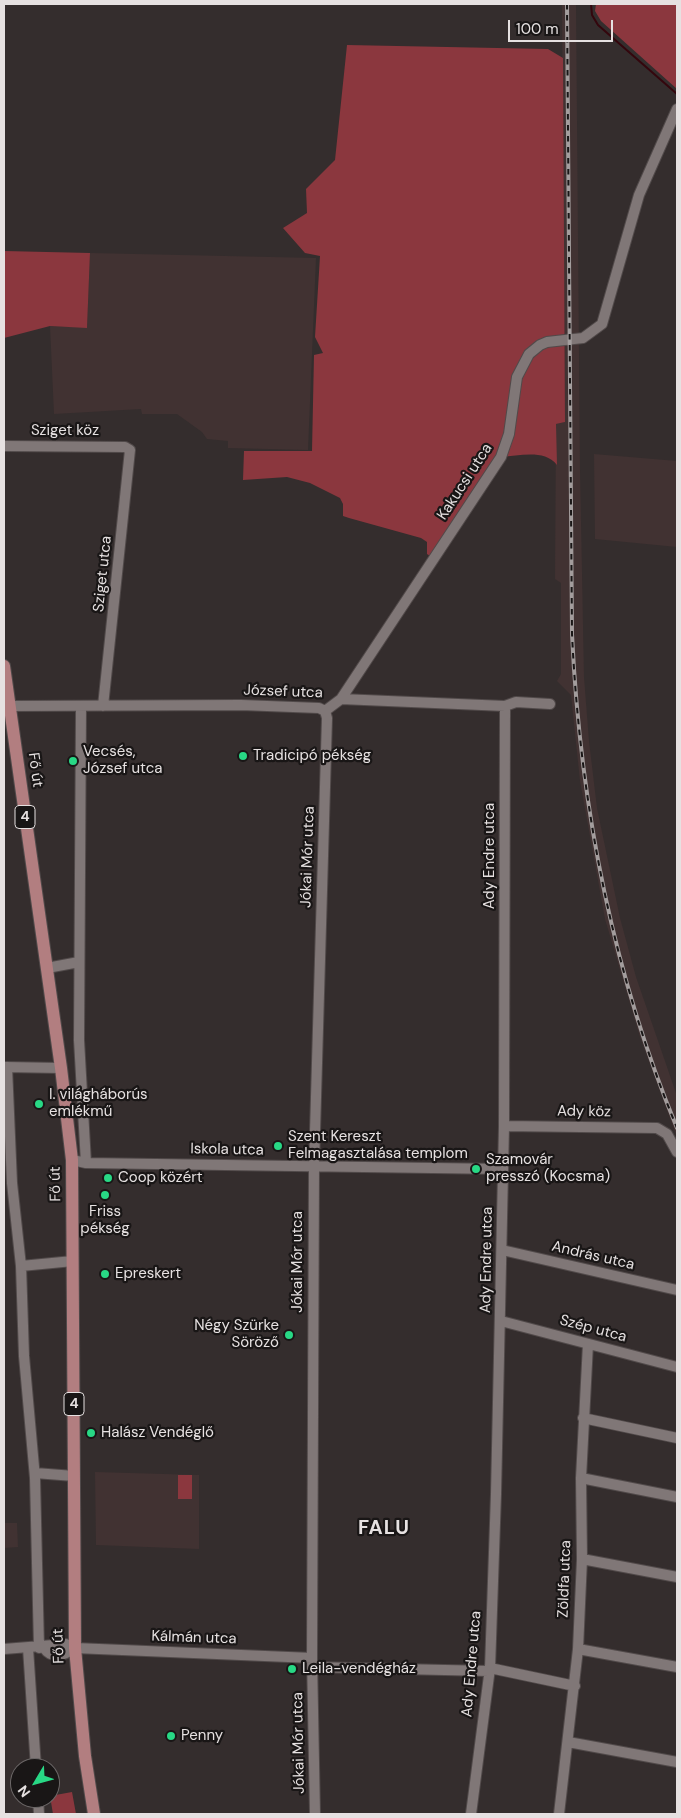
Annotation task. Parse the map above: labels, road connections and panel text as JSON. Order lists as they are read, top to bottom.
{
  "streets": {
    "main road": ["Fő út", "4"],
    "street": [
      "Sziget köz",
      "Kakucsi utca",
      "Sziget utca",
      "József utca",
      "Ady Endre utca",
      "Jókai Mór utca",
      "Ady köz",
      "Iskola utca",
      "András utca",
      "Szép utca",
      "Zöldfa utca",
      "Kálmán utca"
    ]
  },
  "crossings": [
    ["Sziget köz", "Sziget utca"],
    ["Kakucsi utca", "József utca"],
    ["Sziget utca", "József utca"],
    ["József utca", "Fő út"],
    ["József utca", "Ady Endre utca"],
    ["József utca", "Jókai Mór utca"],
    ["Fő út", "Iskola utca"],
    ["Fő út", "Kálmán utca"],
    ["Ady Endre utca", "Ady köz"],
    ["Ady Endre utca", "Iskola utca"],
    ["Ady Endre utca", "András utca"],
    ["Ady Endre utca", "Szép utca"],
    ["Ady Endre utca", "Kálmán utca"],
    ["Jókai Mór utca", "Iskola utca"],
    ["Jókai Mór utca", "Kálmán utca"],
    ["Szép utca", "Zöldfa utca"],
    ["Zöldfa utca", "Kálmán utca"]
  ],
  "districts": ["FALU"],
  "places": [
    "Tradicipó pékség",
    "Vecsés, József utca",
    "I. világháborús emlékmű",
    "Szent Kereszt Felmagasztalása templom",
    "Szamovár presszó (Kocsma)",
    "Coop közért",
    "Friss pékség",
    "Epreskert",
    "Négy Szürke Söröző",
    "Halász Vendéglő",
    "Leila-vendégház",
    "Penny"
  ],
  "scale_bar": "100 m",
  "north": "bottom left"
}
